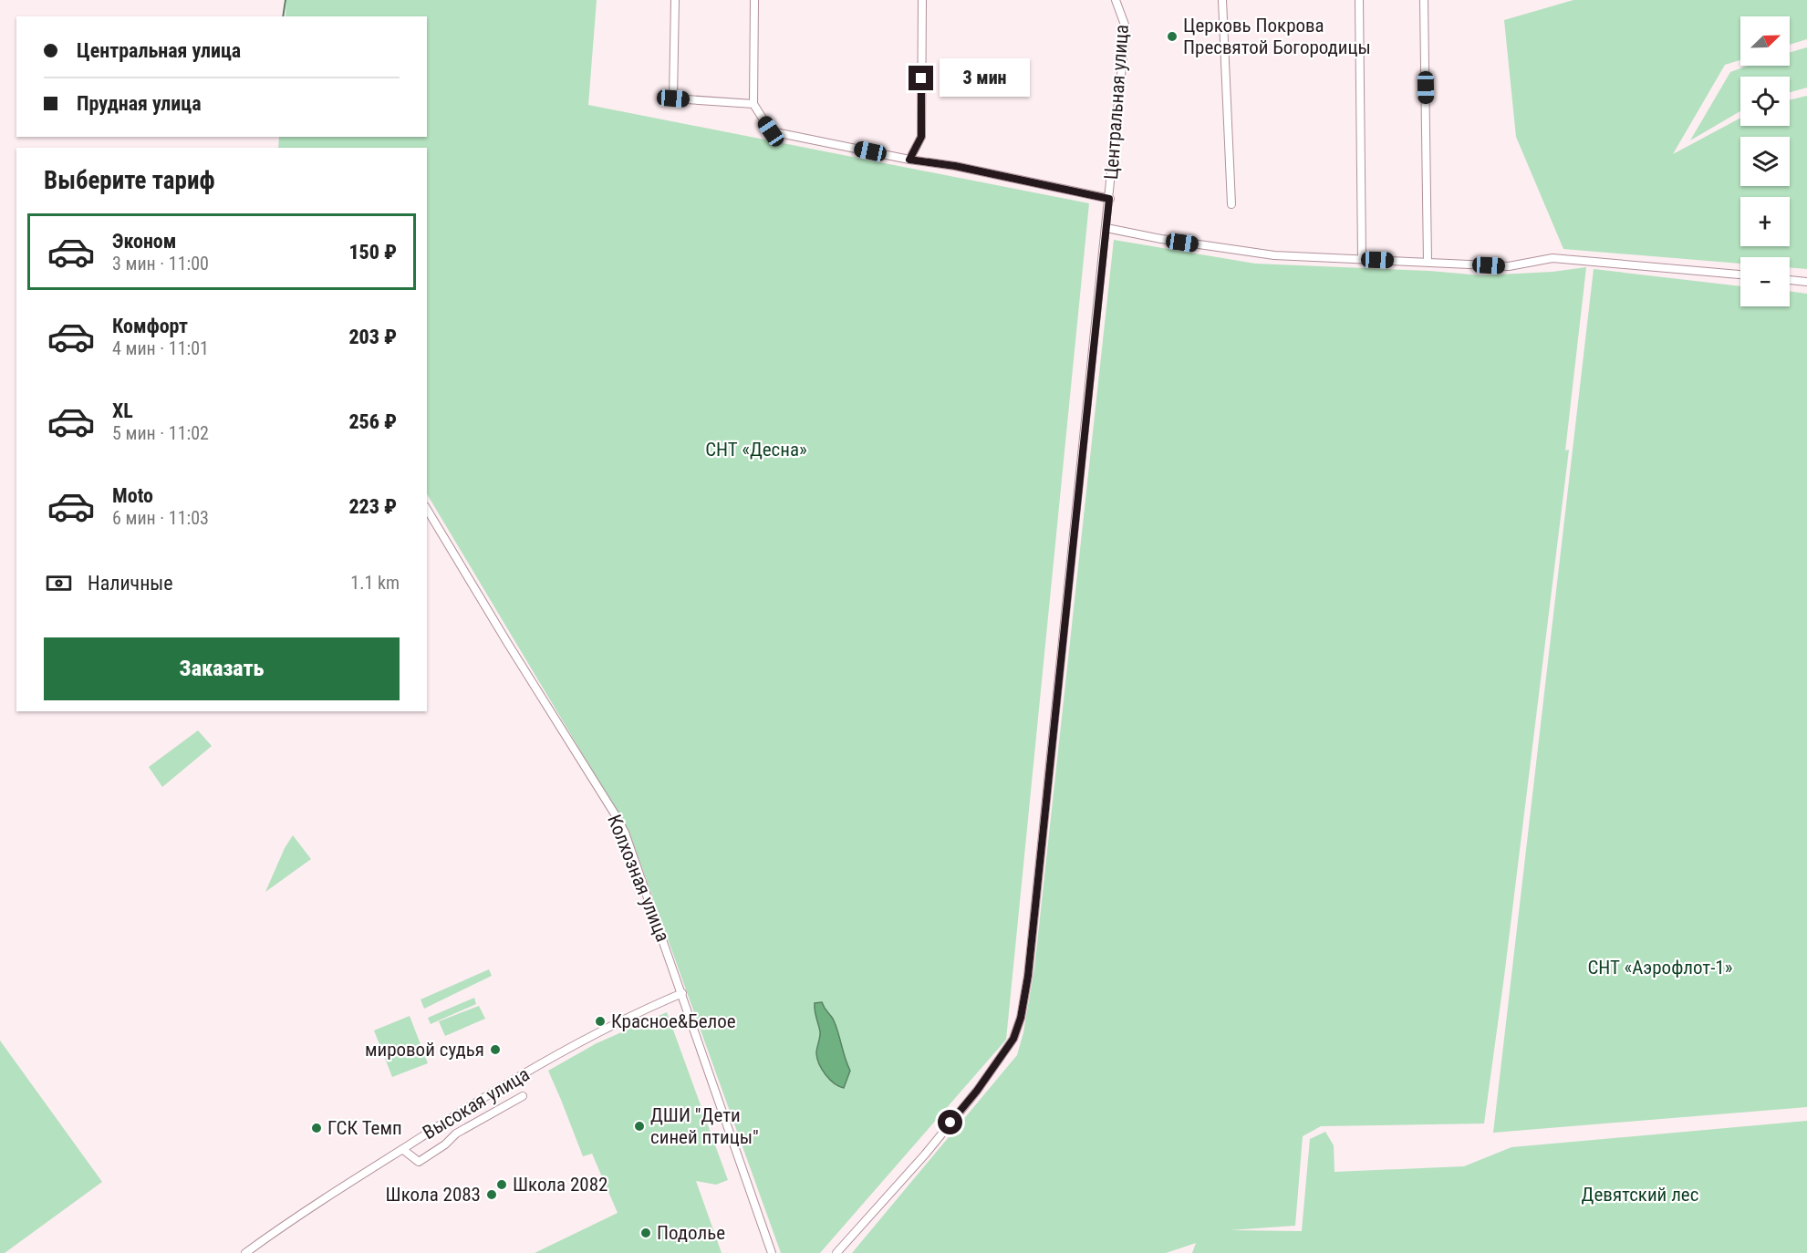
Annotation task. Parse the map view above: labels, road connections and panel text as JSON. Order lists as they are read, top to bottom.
{
  "streets": {
    "street": ["Центральная улица", "Колхозная улица", "Высокая улица"]
  },
  "crossings": [
    ["Колхозная улица", "Высокая улица"]
  ],
  "parks": ["СНТ «Десна»", "СНТ «Аэрофлот-1»", "Девятский лес"],
  "places": [
    "Церковь Покрова Пресвятой Богородицы",
    "Красное&Белое",
    "мировой судья",
    "ДШИ \"Дети синей птицы\"",
    "ГСК Темп",
    "Школа 2082",
    "Школа 2083",
    "Подолье"
  ],
  "north": "top right",
  "page": {
    "map_buttons": ["+", "−"],
    "banner": ["Центральная улица", "Прудная улица"],
    "bubble": "3 мин",
    "heading": "Выберите тариф",
    "list": [
      {
        "name": "Эконом",
        "note": "3 мин · 11:00",
        "value": "150 ₽"
      },
      {
        "name": "Комфорт",
        "note": "4 мин · 11:01",
        "value": "203 ₽"
      },
      {
        "name": "XL",
        "note": "5 мин · 11:02",
        "value": "256 ₽"
      },
      {
        "name": "Moto",
        "note": "6 мин · 11:03",
        "value": "223 ₽"
      }
    ],
    "pay": ["Наличные", "1.1 km"],
    "buttons": "Заказать"
  }
}
